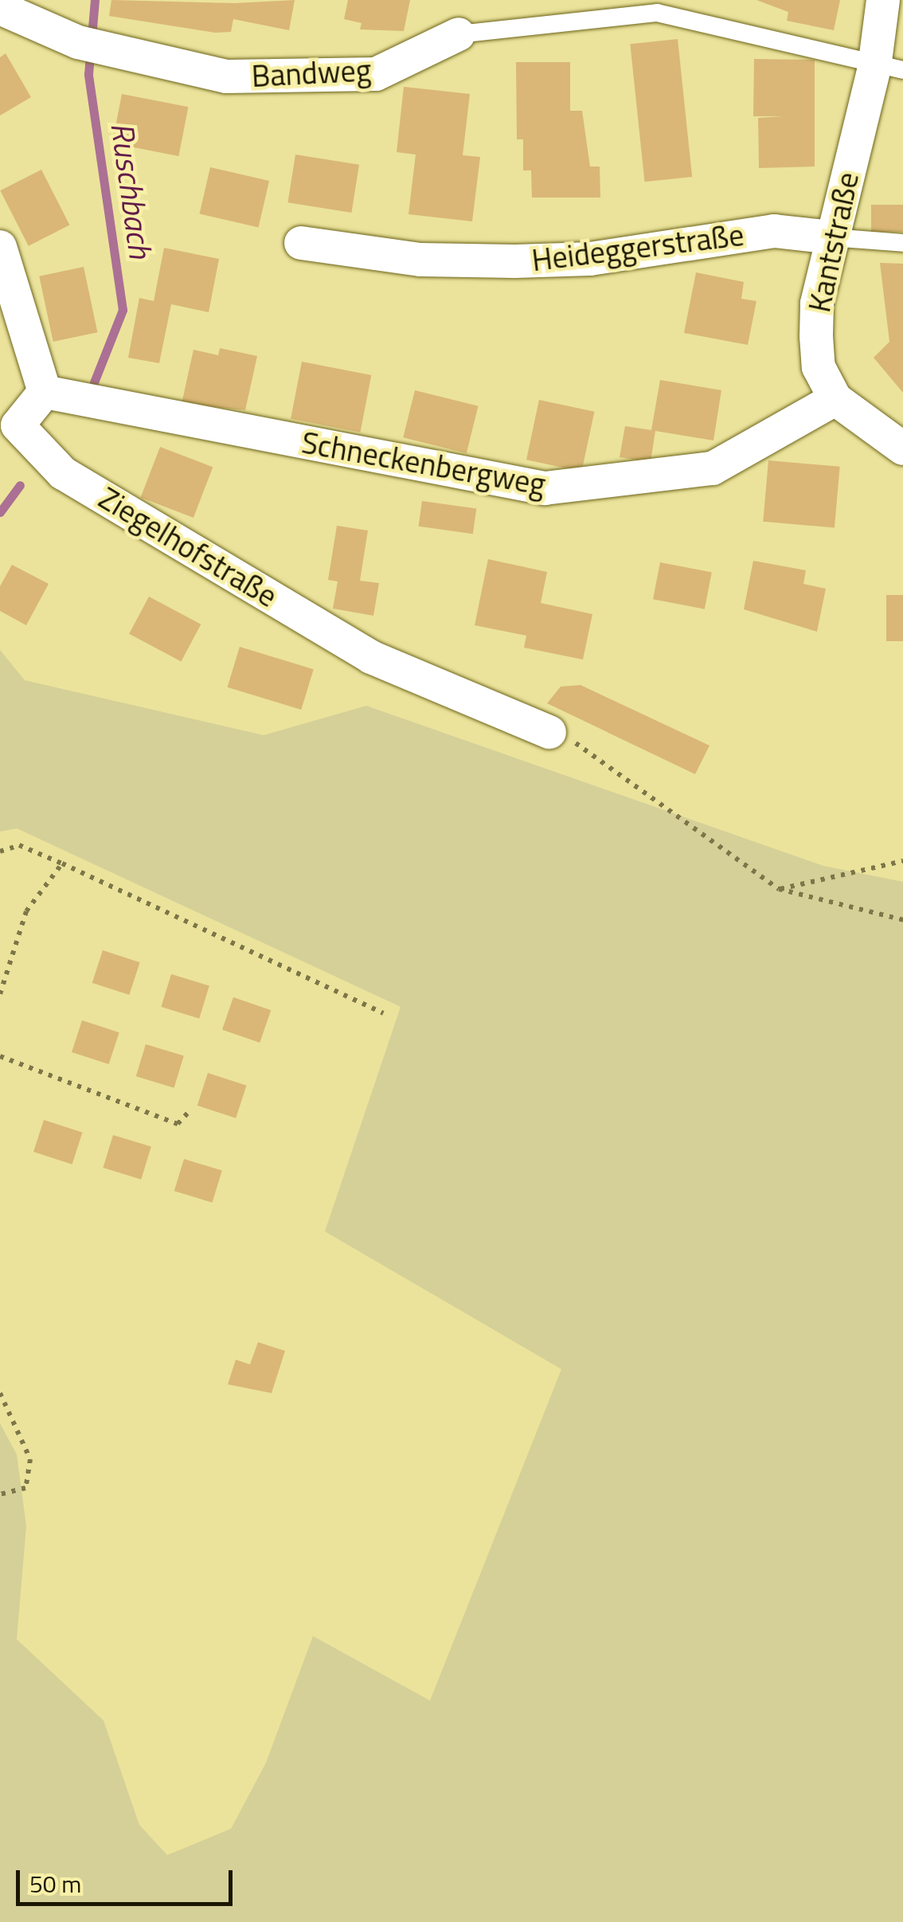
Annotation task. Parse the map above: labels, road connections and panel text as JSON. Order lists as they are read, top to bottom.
{
  "streets": {
    "street": [
      "Bandweg",
      "Kantstraße",
      "Heideggerstraße",
      "Schneckenbergweg",
      "Ziegelhofstraße"
    ]
  },
  "crossings": [
    ["Bandweg", "Kantstraße"],
    ["Kantstraße", "Heideggerstraße"],
    ["Kantstraße", "Schneckenbergweg"],
    ["Schneckenbergweg", "Ziegelhofstraße"]
  ],
  "water": ["Ruschbach"],
  "scale_bar": "50 m"
}
